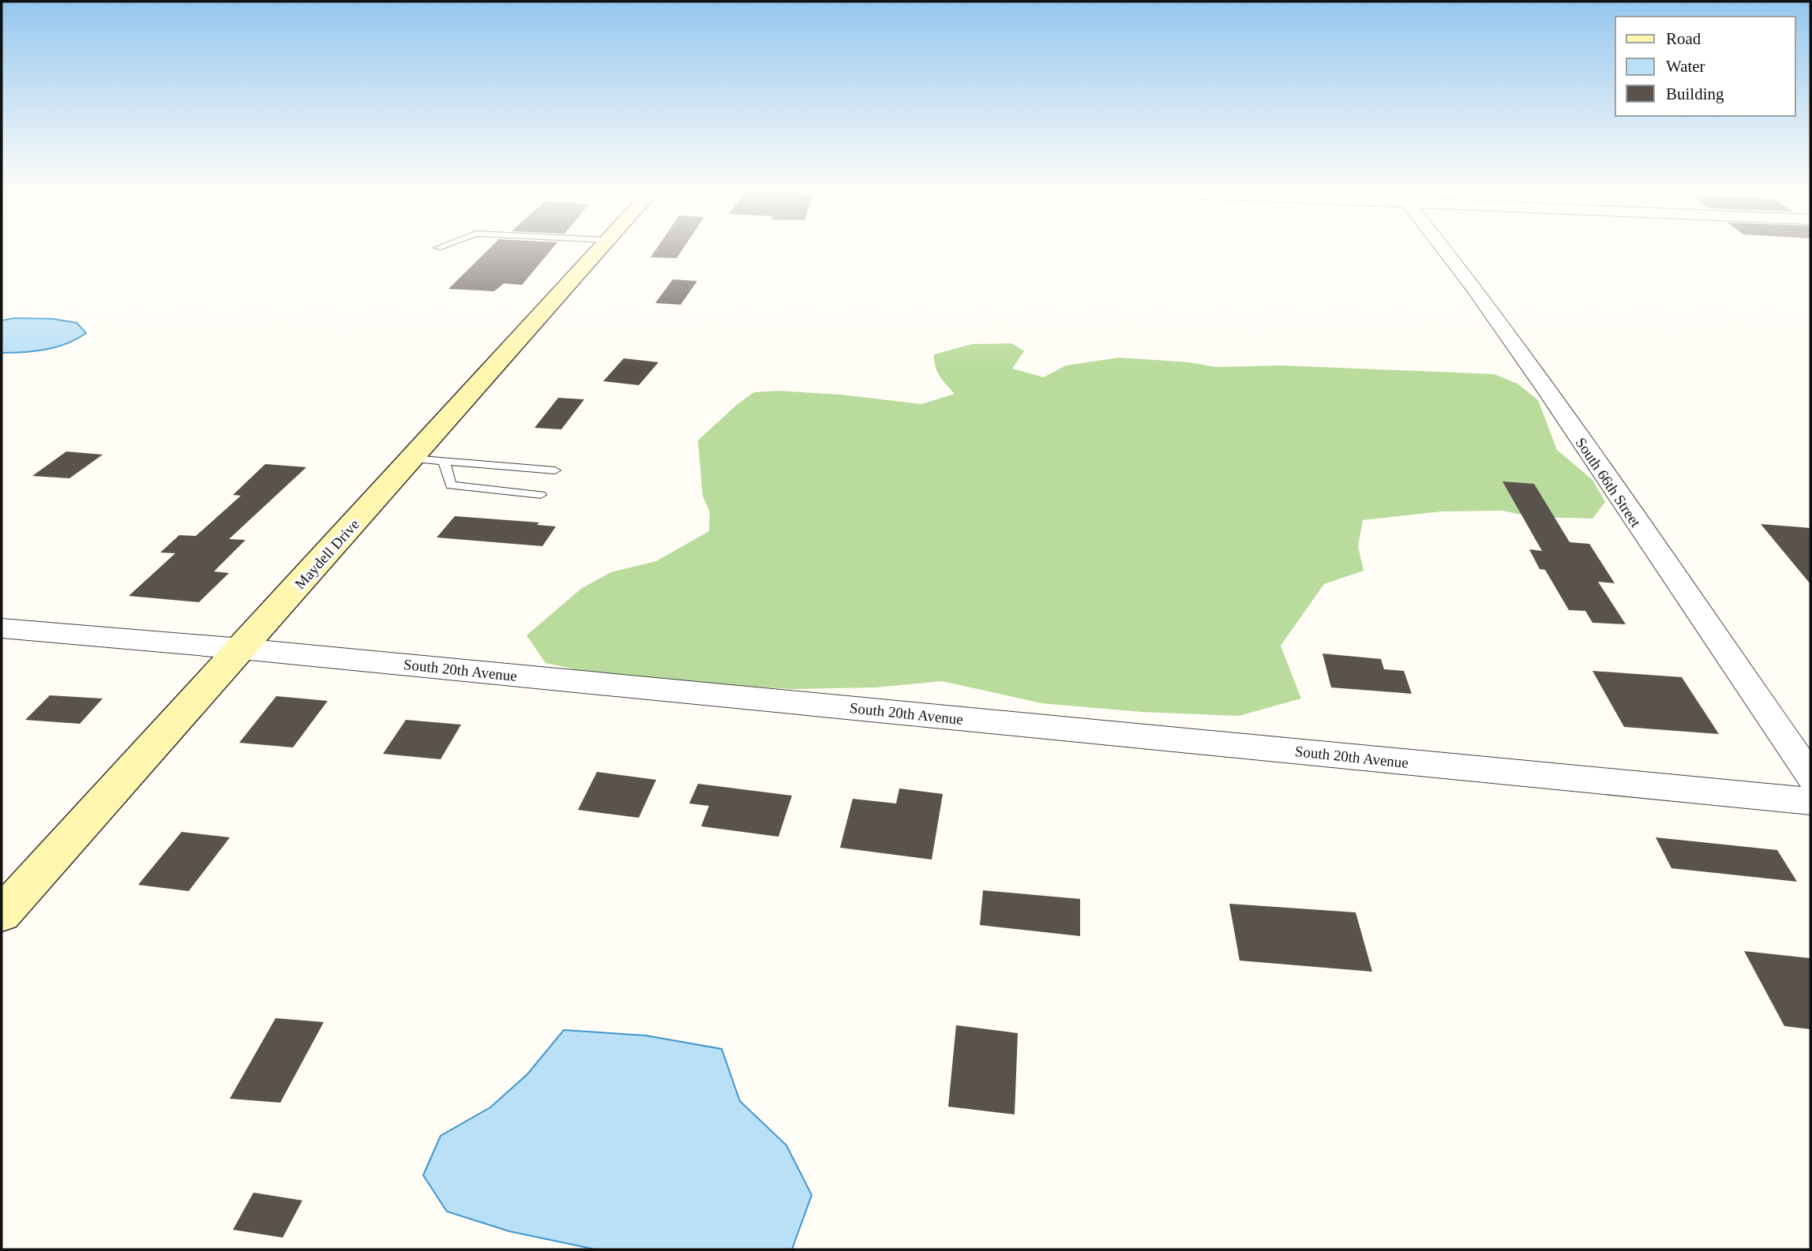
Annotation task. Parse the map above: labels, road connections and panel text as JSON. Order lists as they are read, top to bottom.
{
  "streets": {
    "street": ["South 66th Street", "Maydell Drive", "South 20th Avenue"]
  },
  "crossings": [
    ["Maydell Drive", "South 20th Avenue"]
  ],
  "legend": ["Road", "Water", "Building"]
}
